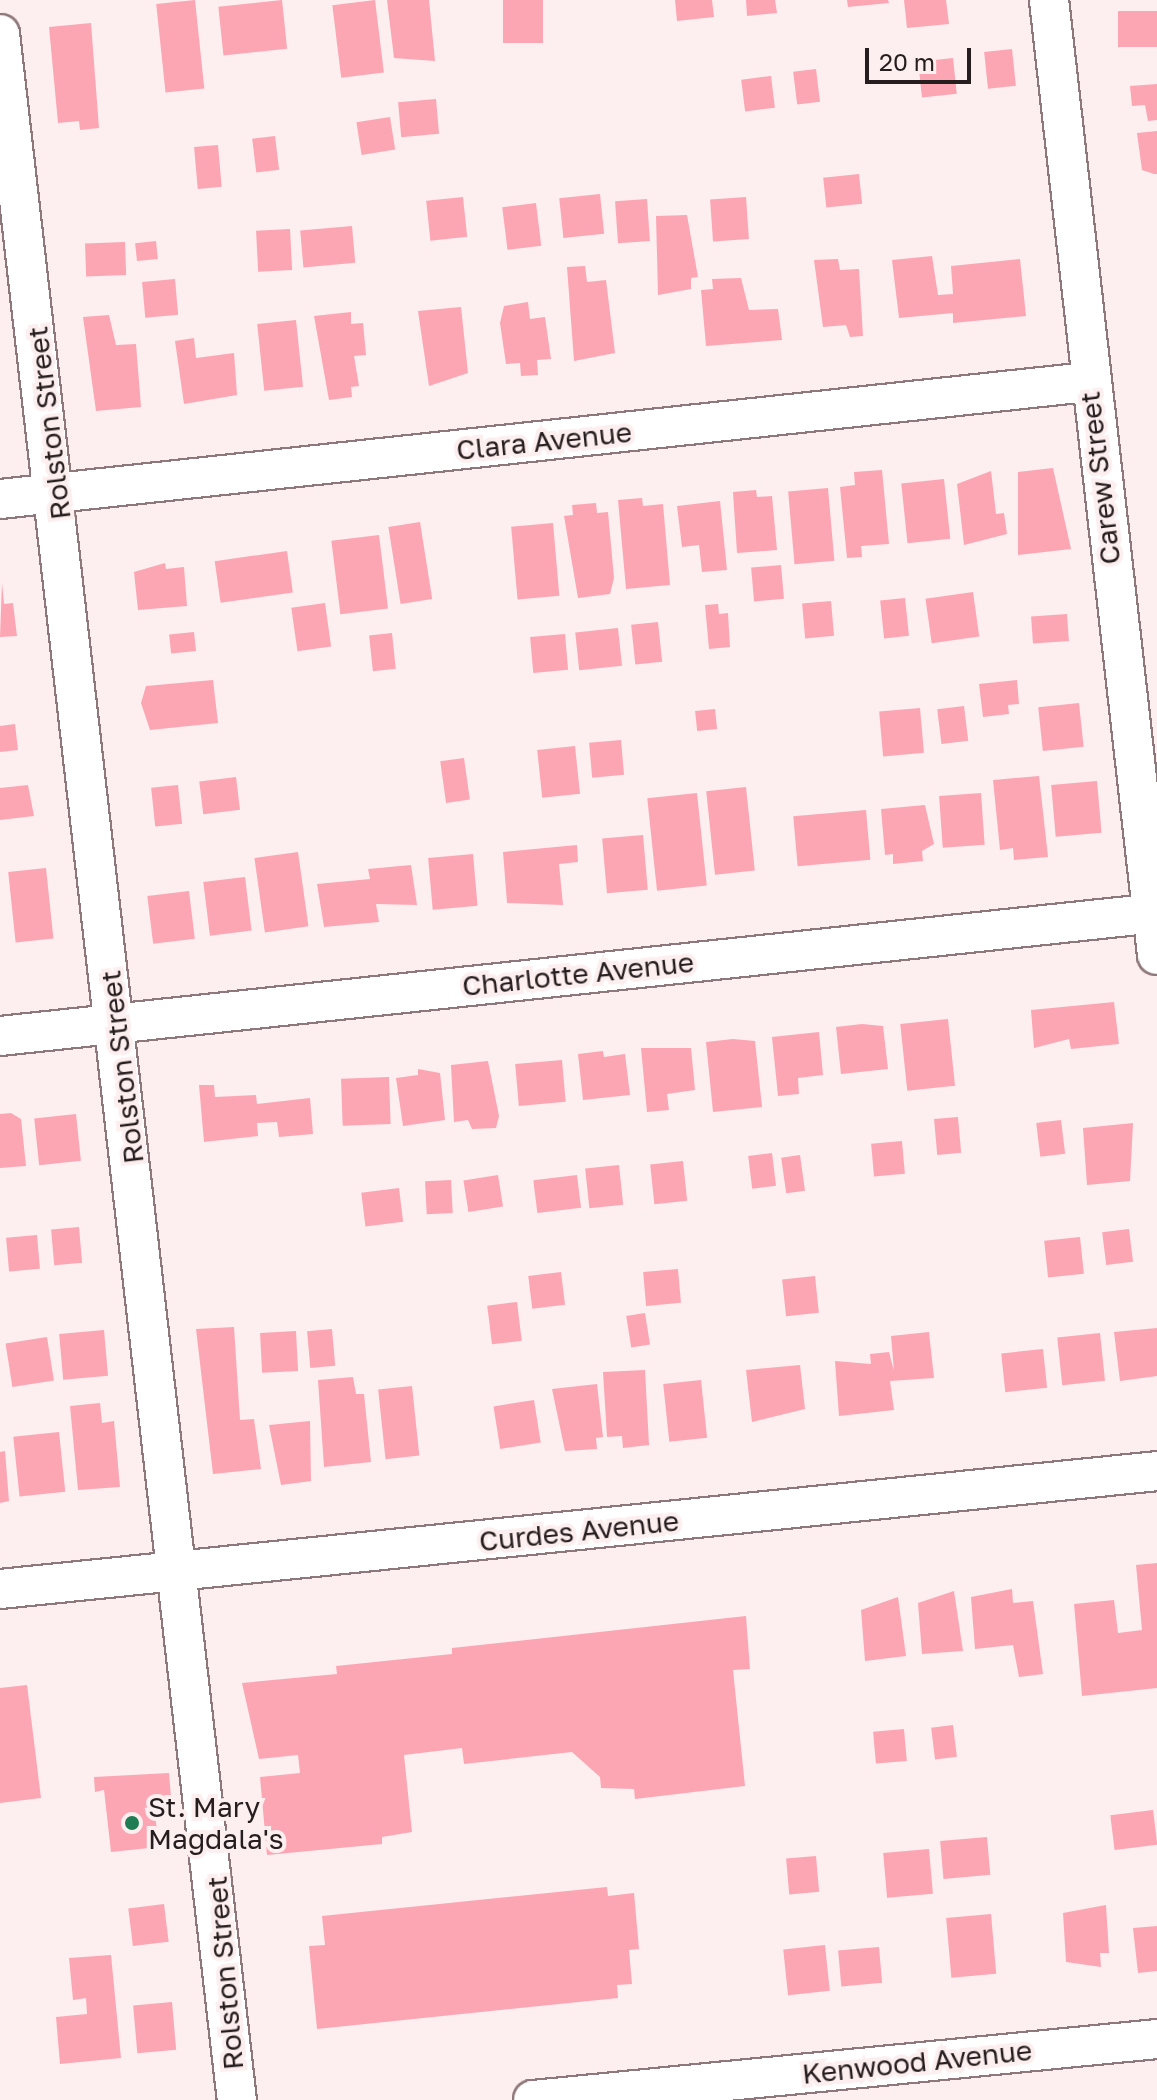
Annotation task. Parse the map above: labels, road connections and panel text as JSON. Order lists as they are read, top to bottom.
{
  "streets": {
    "street": [
      "Rolston Street",
      "Clara Avenue",
      "Carew Street",
      "Charlotte Avenue",
      "Curdes Avenue",
      "Kenwood Avenue"
    ]
  },
  "crossings": [
    ["Rolston Street", "Clara Avenue"],
    ["Rolston Street", "Charlotte Avenue"],
    ["Rolston Street", "Curdes Avenue"],
    ["Clara Avenue", "Carew Street"],
    ["Carew Street", "Charlotte Avenue"]
  ],
  "places": ["St. Mary Magdala's"],
  "scale_bar": "20 m"
}
